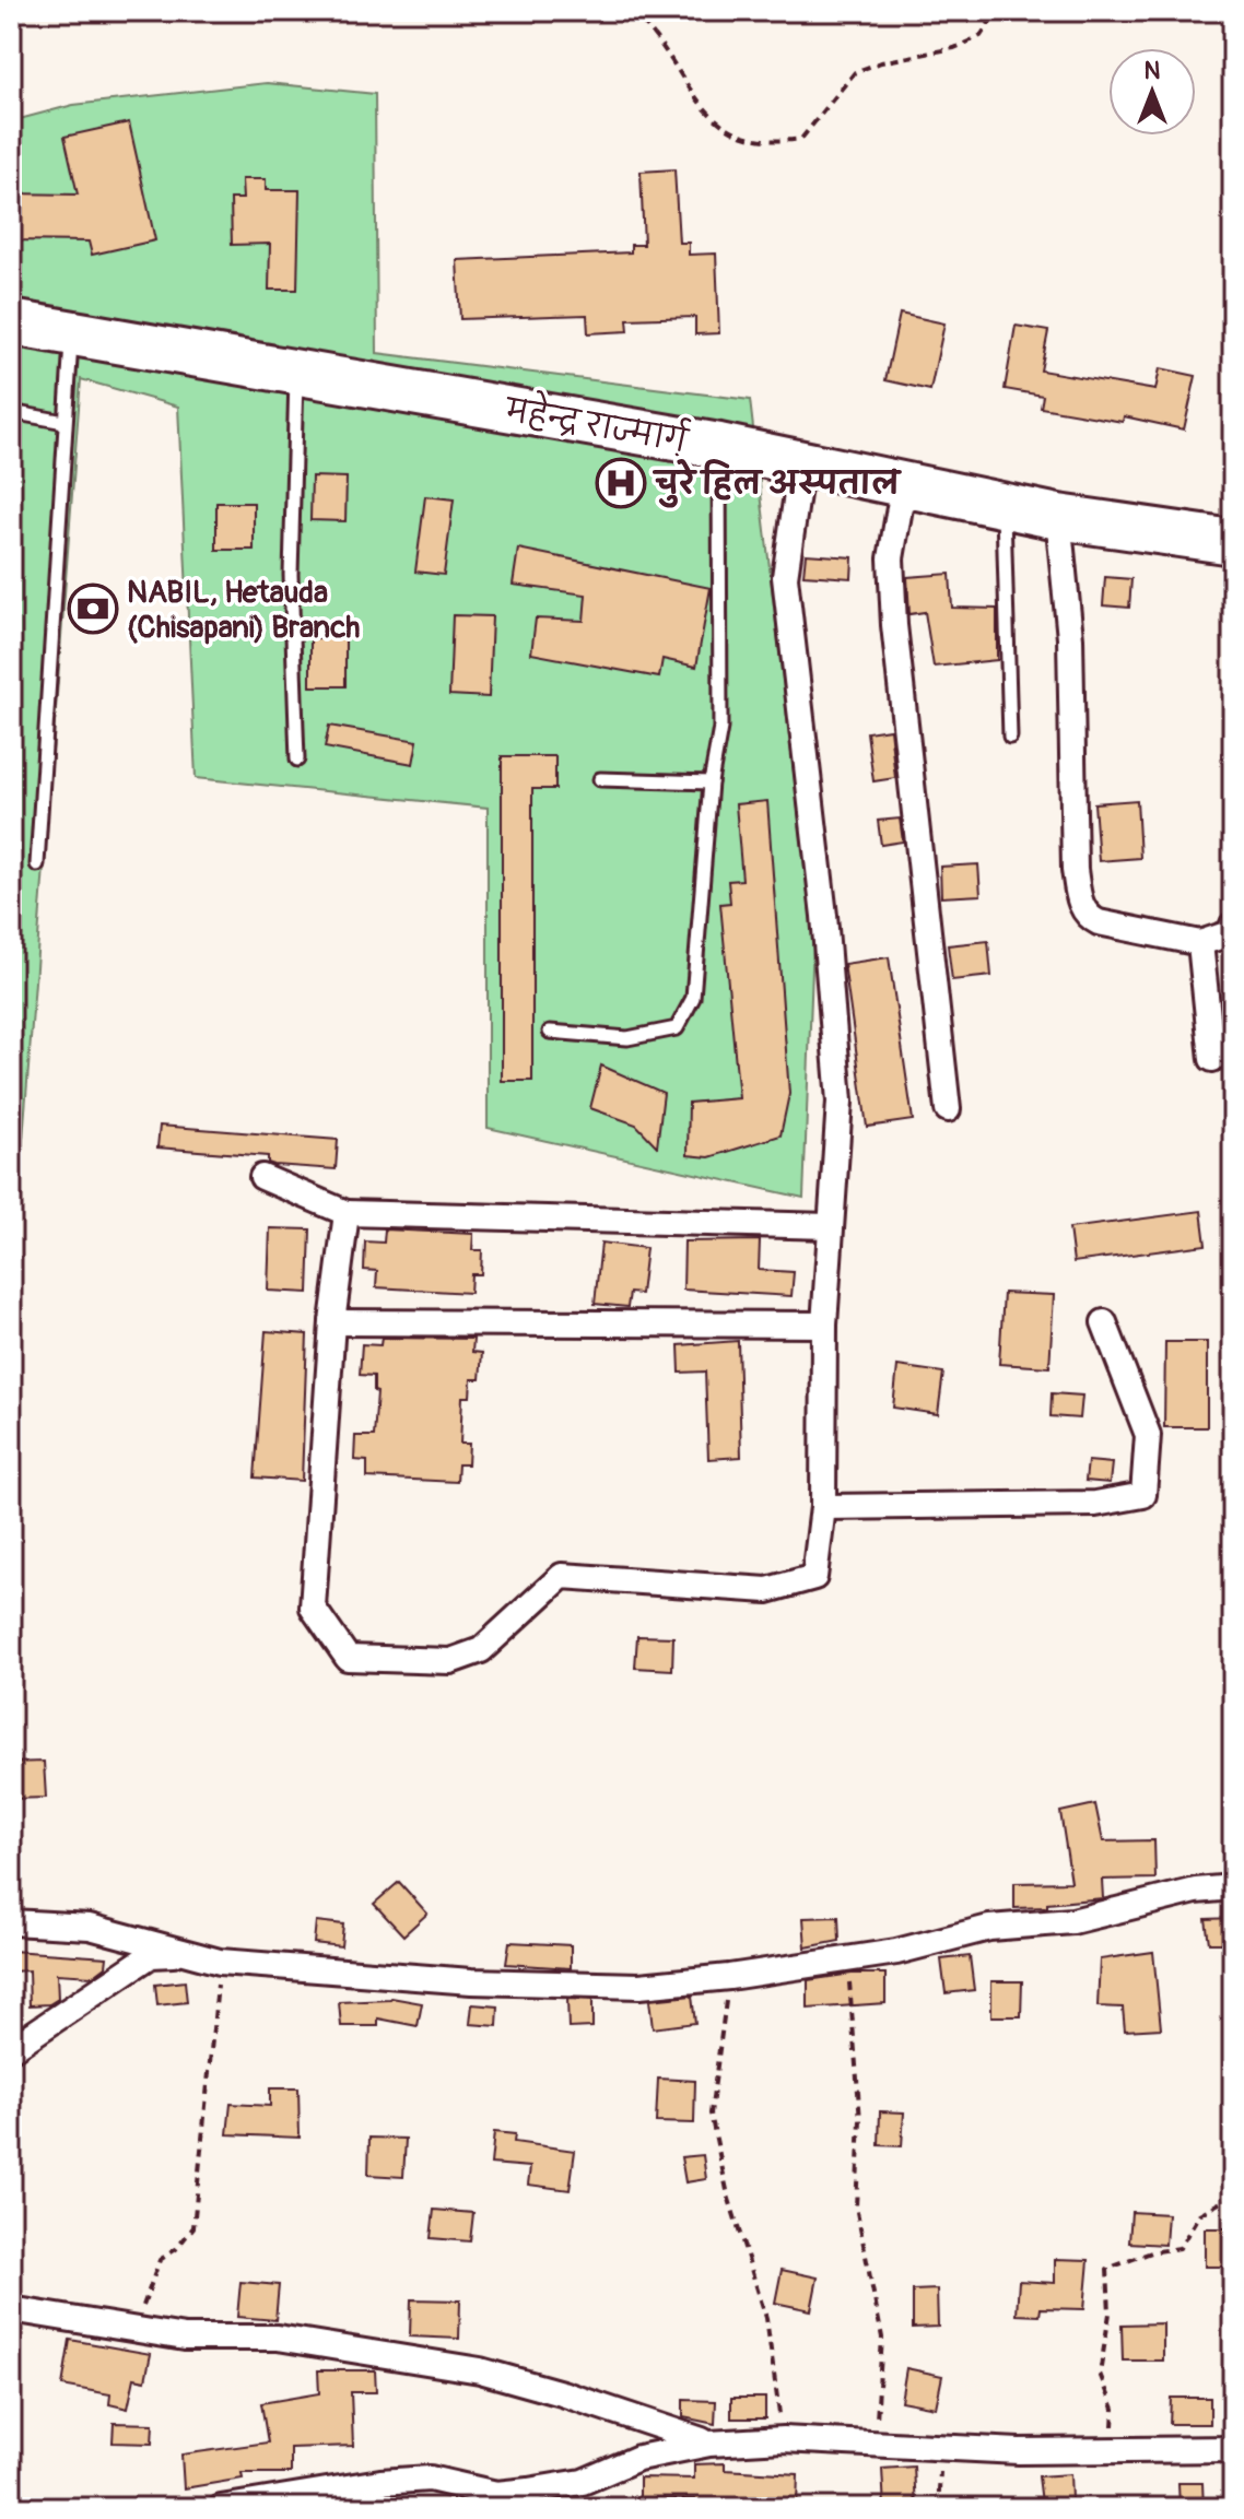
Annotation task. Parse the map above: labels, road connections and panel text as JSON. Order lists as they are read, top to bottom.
{
  "streets": {
    "highway": ["महेन्द्र राज्मार्ग्"]
  },
  "places": {
    "hospital": ["चुरे हिल अस्पताल"],
    "bank": ["NABIL, Hetauda (Chisapani) Branch"]
  },
  "north": "top"
}
